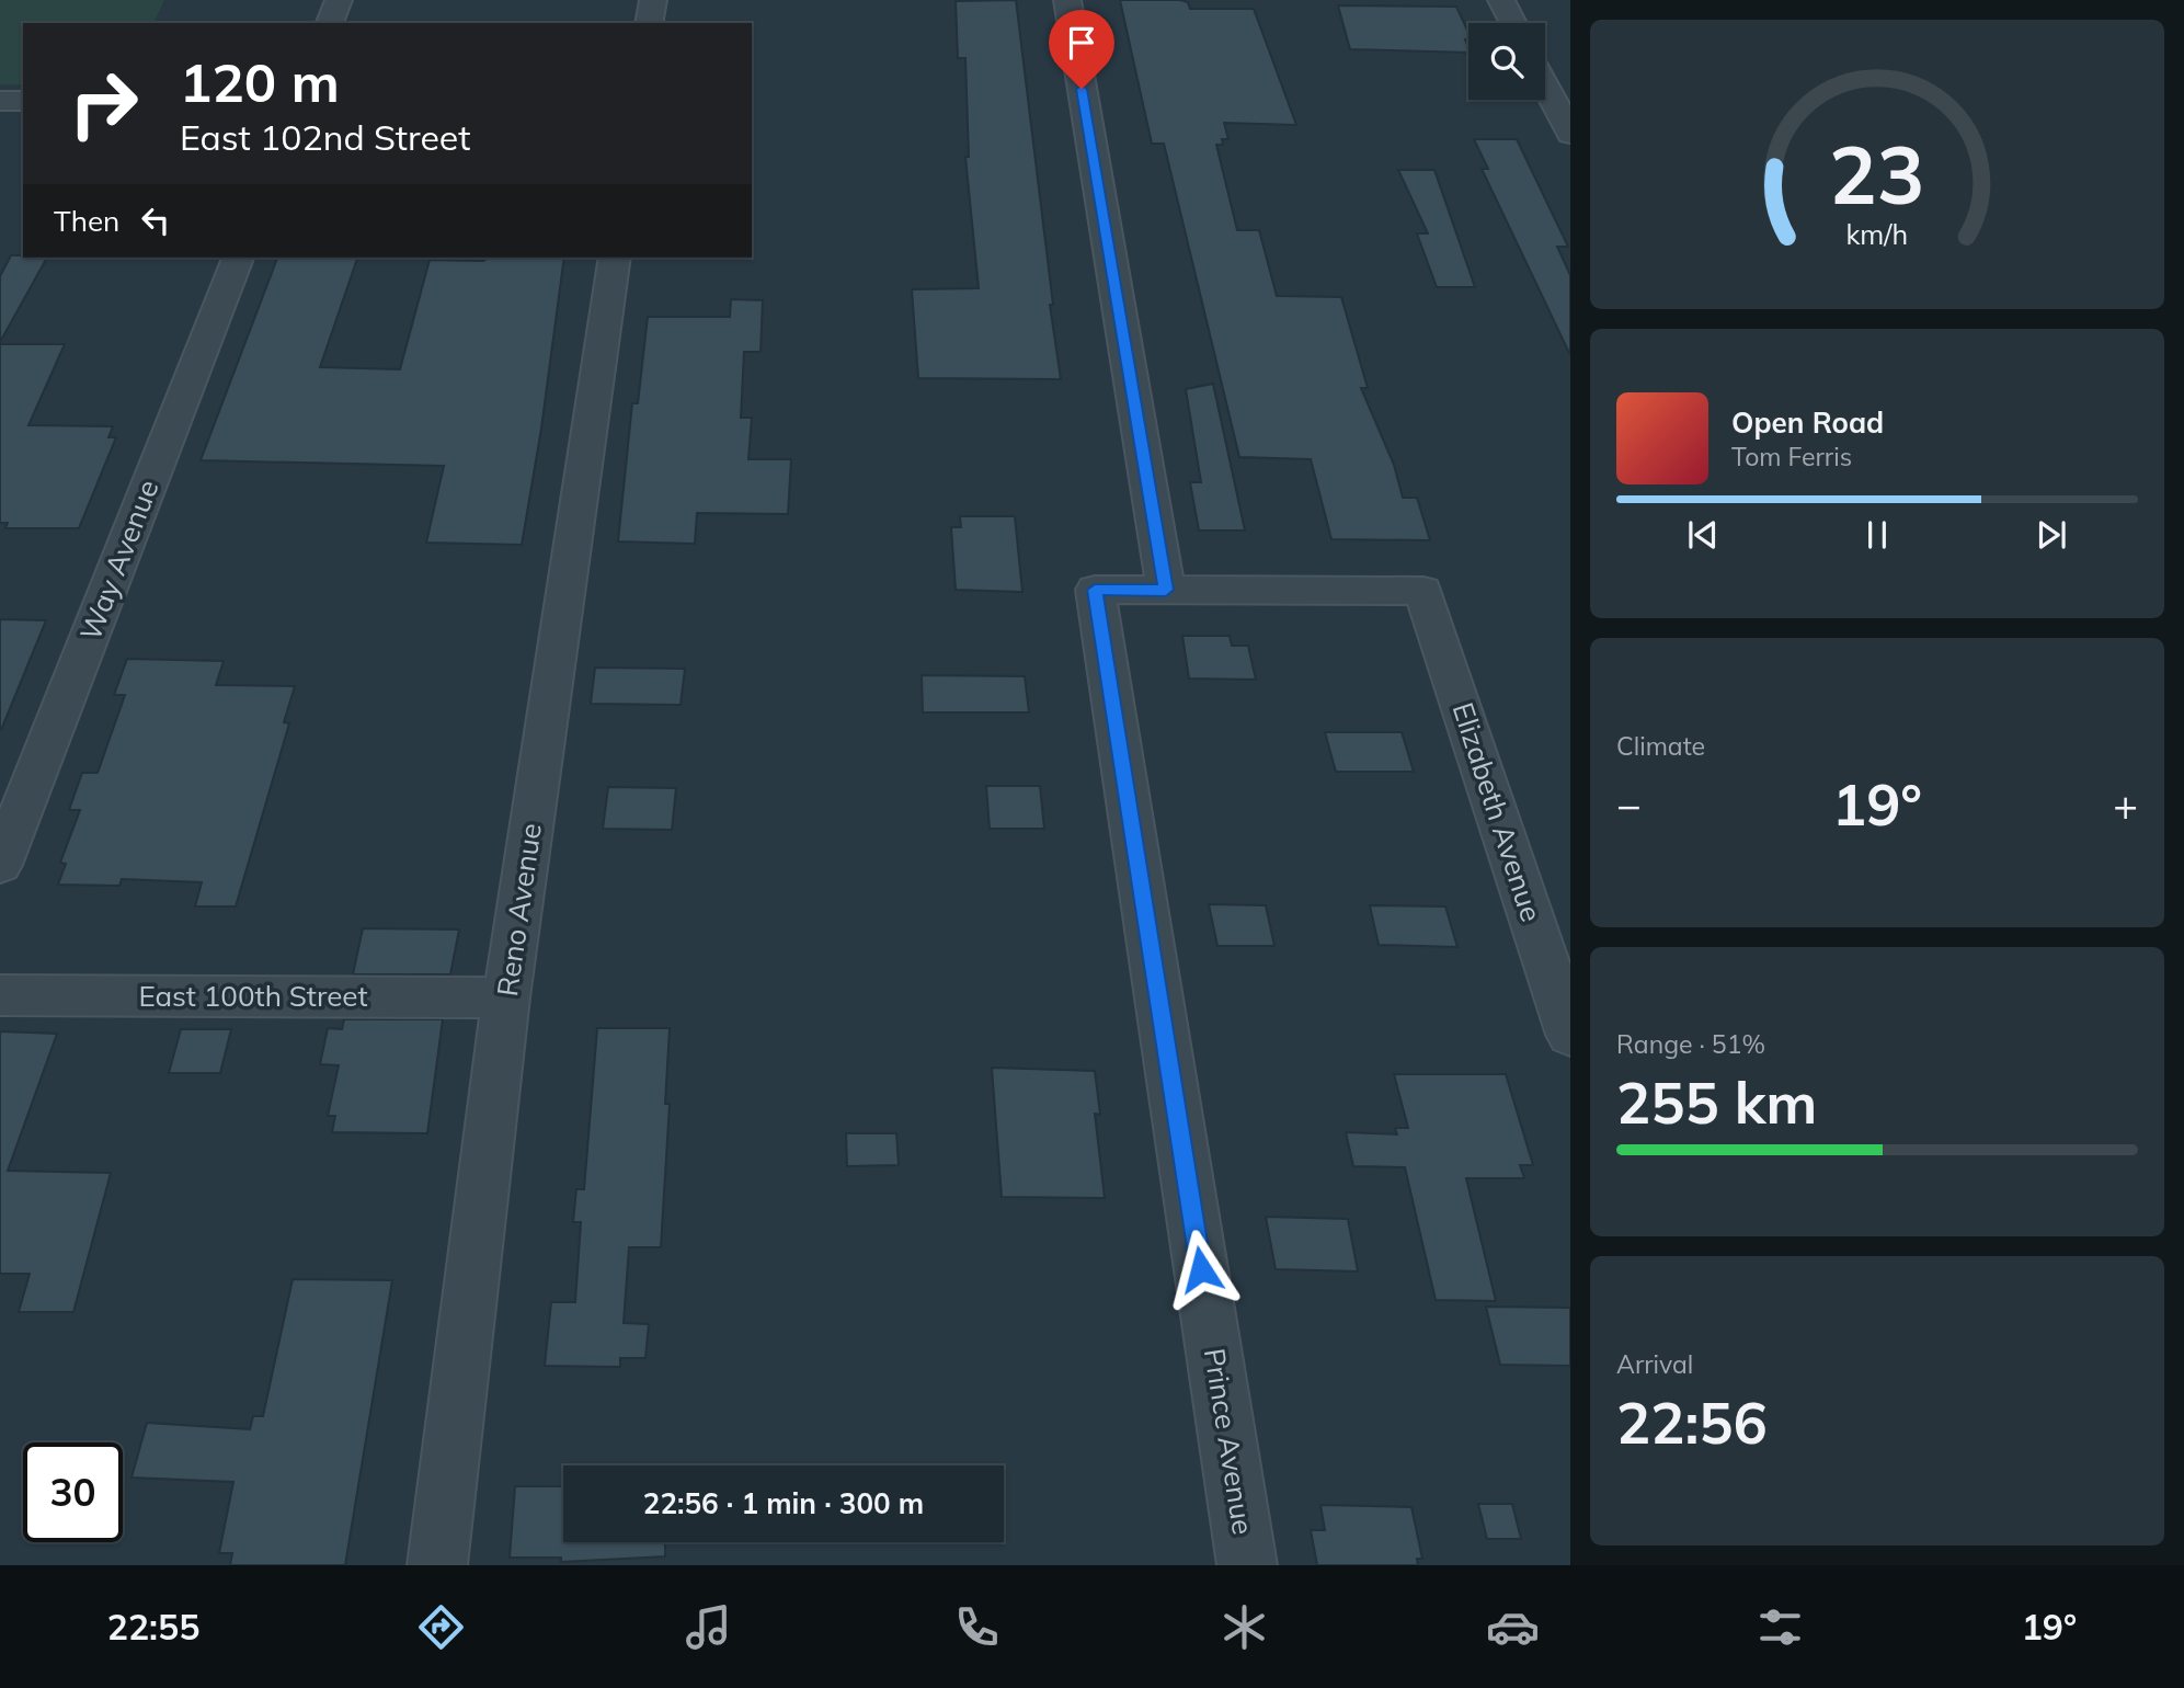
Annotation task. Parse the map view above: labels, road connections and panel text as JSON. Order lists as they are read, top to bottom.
{
  "streets": {
    "street": [
      "Way Avenue",
      "Elizabeth Avenue",
      "Reno Avenue",
      "East 100th Street",
      "Prince Avenue"
    ]
  },
  "crossings": [
    ["Elizabeth Avenue", "Prince Avenue"],
    ["Reno Avenue", "East 100th Street"]
  ],
  "page": {
    "turn": ["120 m", "East 102nd Street"],
    "then": "Then",
    "song": ["Open Road", "Tom Ferris"],
    "tile": [
      "Climate",
      ["Range · 51%", "255 km"],
      ["Arrival", "22:56"]
    ],
    "heat": ["−", "19°", "+"],
    "limit": "30",
    "trip": "22:56 · 1 min · 300 m",
    "tabs": ["22:55", "19°"],
    "gauge": ["23", "km/h"]
  }
}
